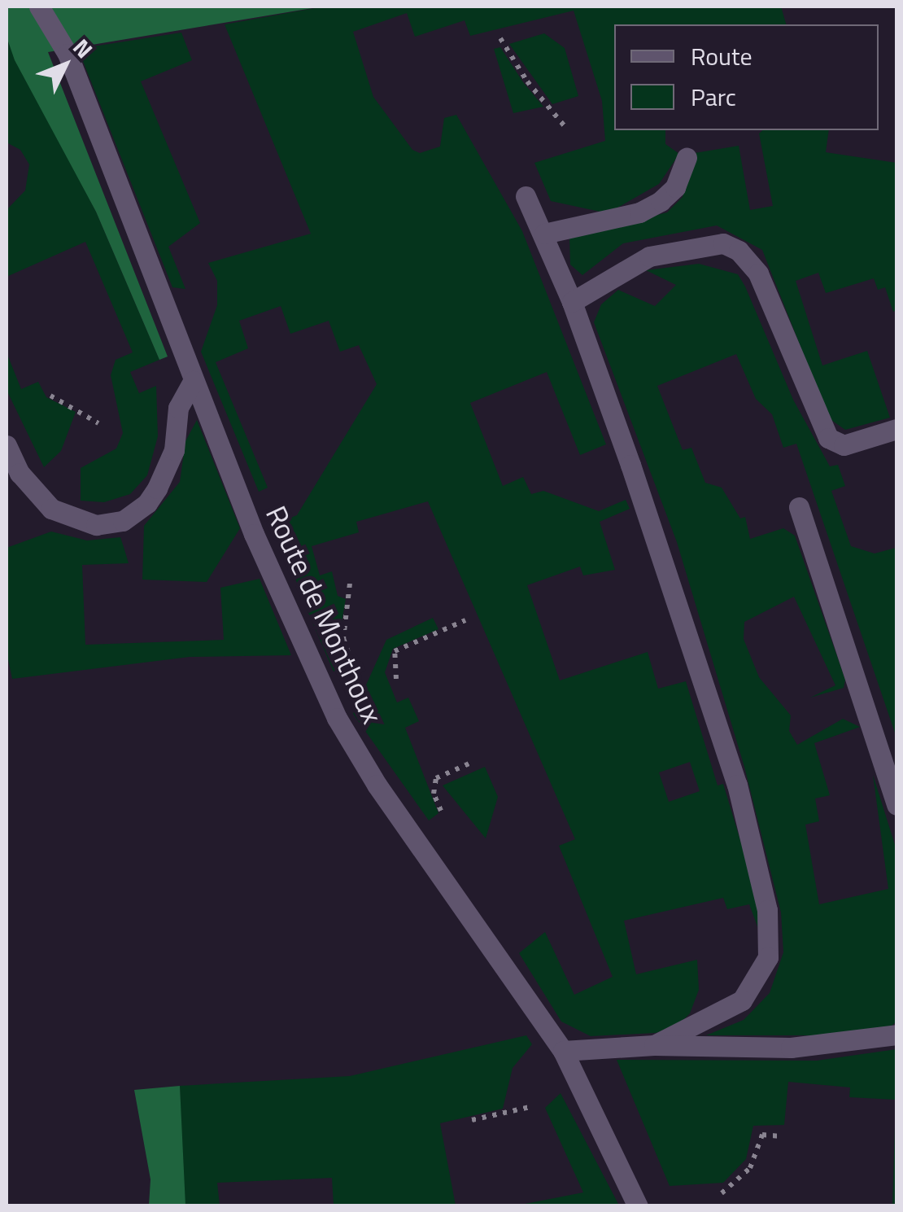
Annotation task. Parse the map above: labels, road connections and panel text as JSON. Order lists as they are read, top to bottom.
{
  "streets": {
    "street": ["Route de Monthoux"]
  },
  "legend": ["Route", "Parc"],
  "north": "top right"
}
